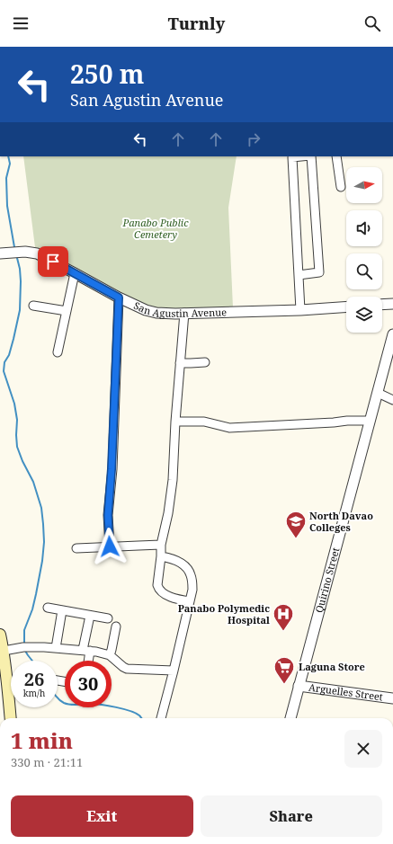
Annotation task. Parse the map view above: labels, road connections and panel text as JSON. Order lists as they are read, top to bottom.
{
  "streets": {
    "street": ["San Agustin Avenue", "Quirino Street", "Arguelles Street"]
  },
  "crossings": [
    ["Quirino Street", "Arguelles Street"]
  ],
  "parks": ["Panabo Public Cemetery"],
  "places": {
    "school or university": ["North Davao Colleges"],
    "hospital": ["Panabo Polymedic Hospital"],
    "supermarket": ["Laguna Store"]
  },
  "north": "right",
  "page": {
    "header": "Turnly",
    "turn": ["250 m", "San Agustin Avenue"],
    "speed": "26 km/h",
    "limit": "30",
    "heading": ["1 min", "330 m · 21:11"],
    "buttons": ["Exit", "Share"]
  }
}
